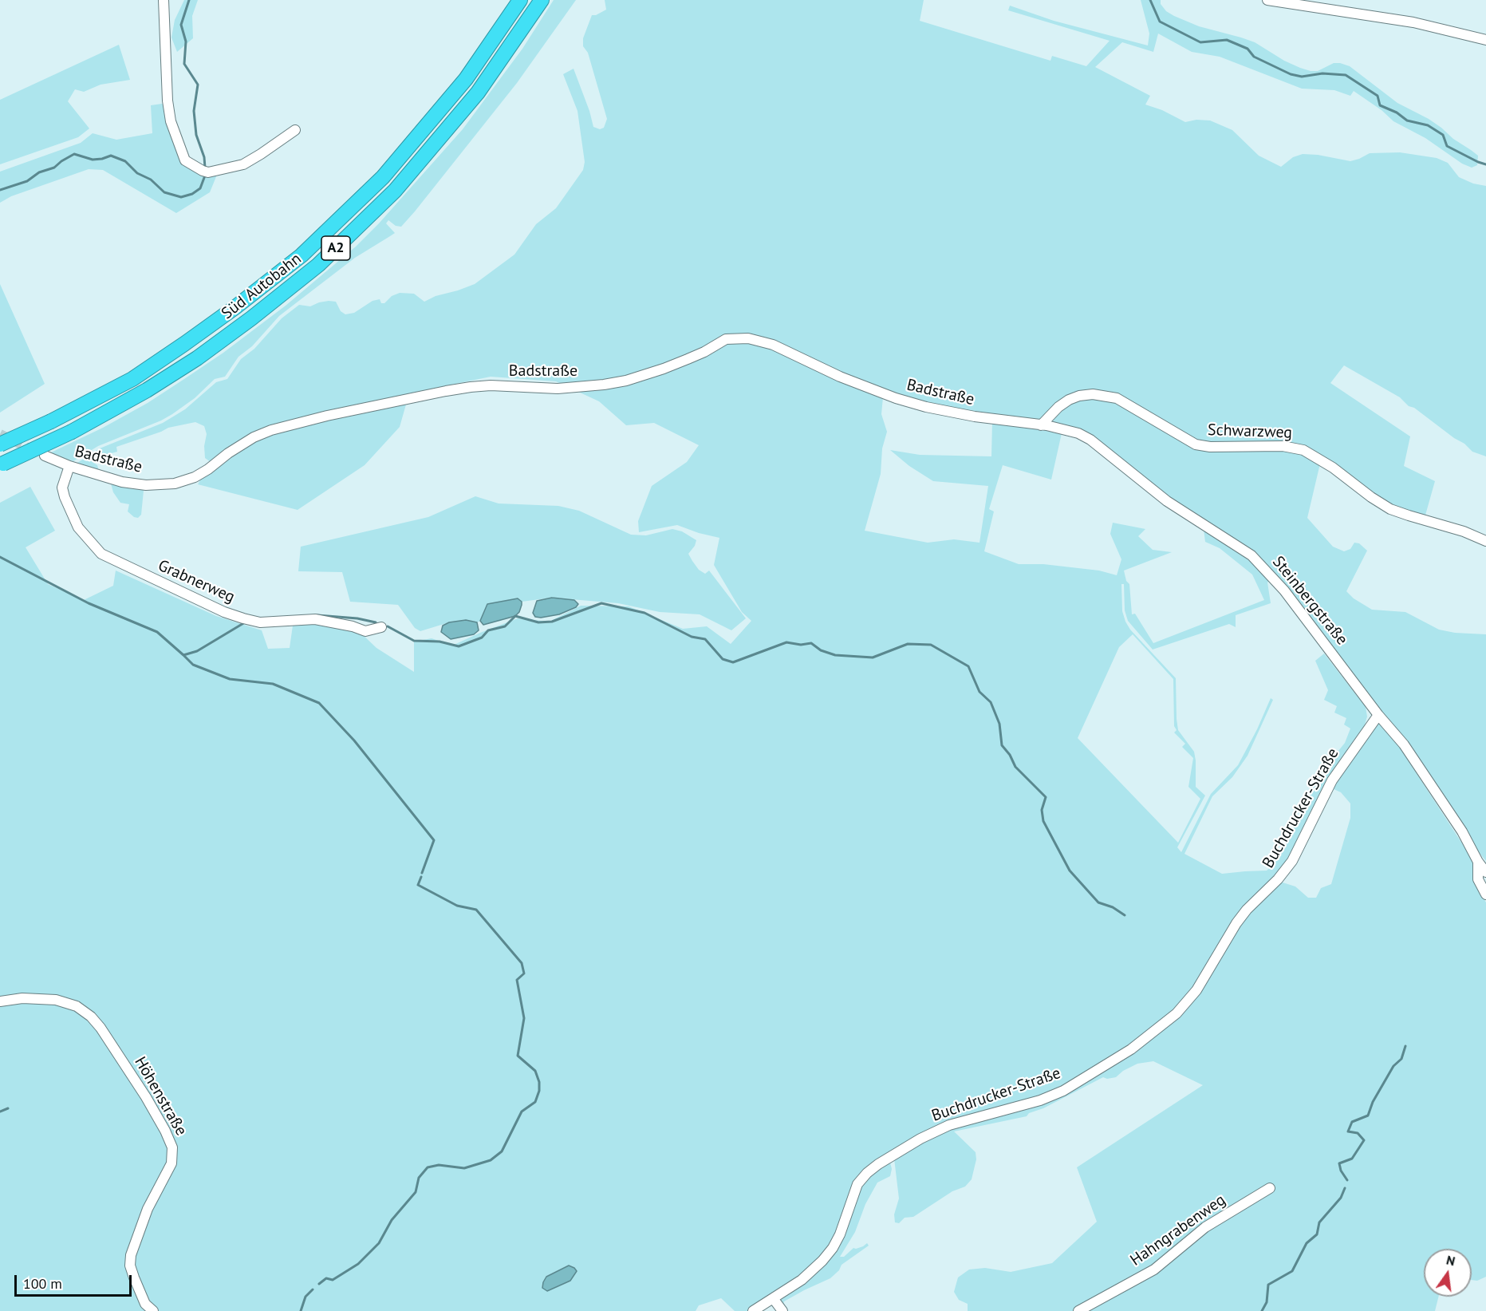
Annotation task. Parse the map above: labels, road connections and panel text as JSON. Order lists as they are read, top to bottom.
{
  "streets": {
    "highway": ["A2", "Süd Autobahn"],
    "street": [
      "Badstraße",
      "Schwarzweg",
      "Grabnerweg",
      "Steinbergstraße",
      "Buchdrucker-Straße",
      "Höhenstraße",
      "Hahngrabenweg"
    ]
  },
  "crossings": [
    ["Badstraße", "Schwarzweg"],
    ["Badstraße", "Grabnerweg"],
    ["Badstraße", "Steinbergstraße"],
    ["Schwarzweg", "Steinbergstraße"],
    ["Steinbergstraße", "Buchdrucker-Straße"]
  ],
  "scale_bar": "100 m",
  "north": "top"
}
